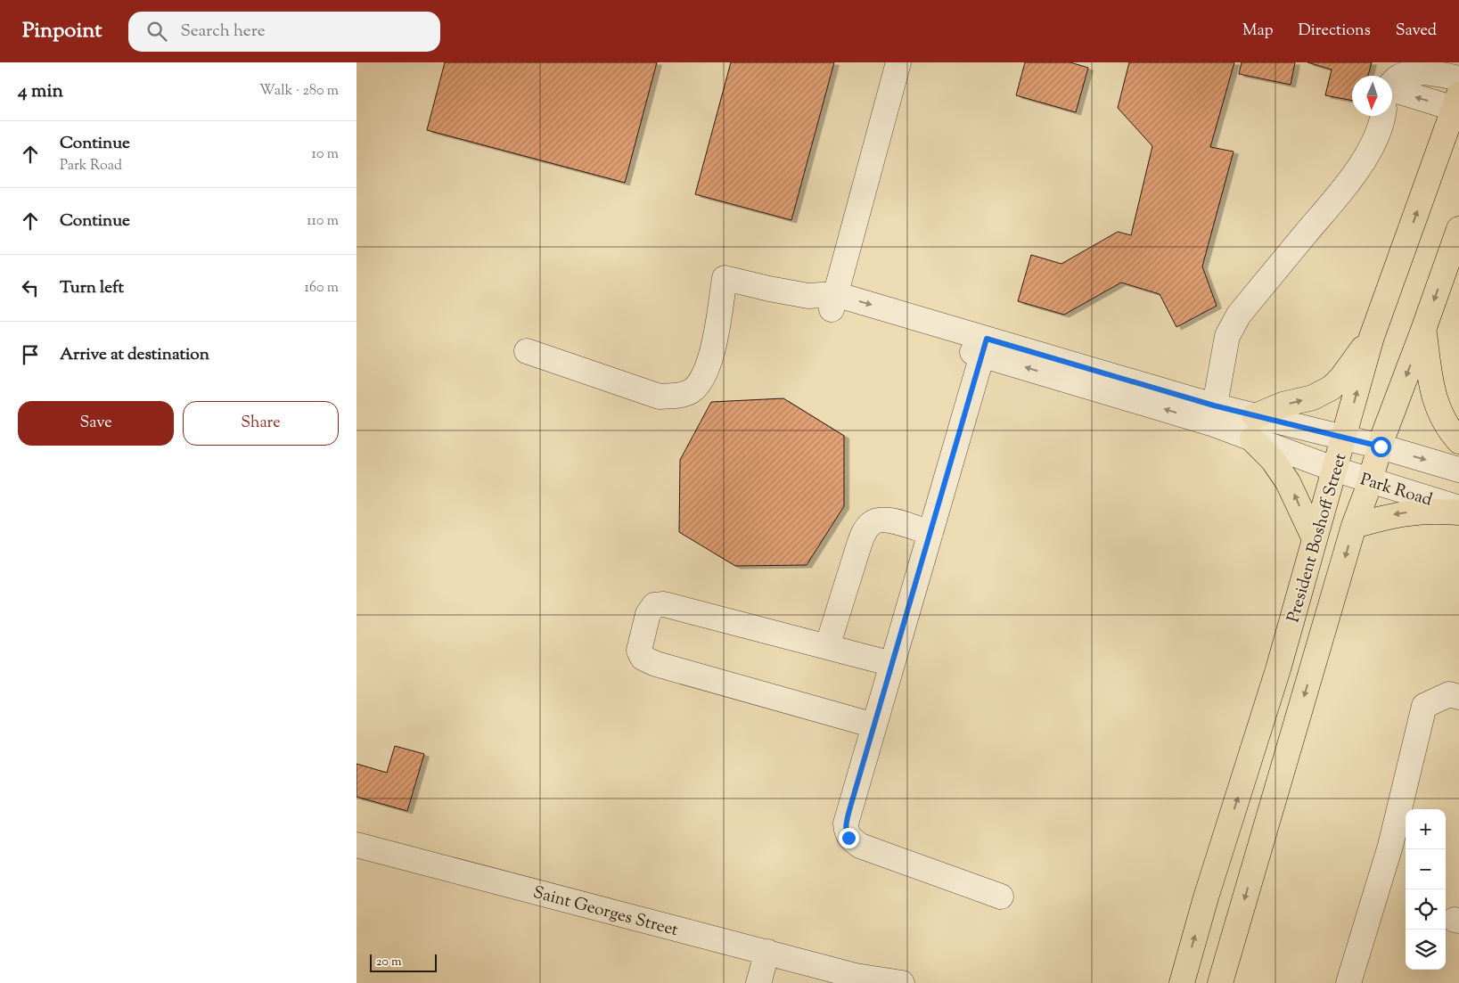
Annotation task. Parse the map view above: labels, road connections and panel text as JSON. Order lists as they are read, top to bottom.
{
  "streets": {
    "main road": ["President Boshoff Street"],
    "street": ["Park Road", "Saint Georges Street"]
  },
  "crossings": [
    ["Park Road", "President Boshoff Street"]
  ],
  "scale_bar": "20 m",
  "north": "bottom",
  "page": {
    "header": "Pinpoint",
    "search": "Search here",
    "nav": ["Map", "Directions", "Saved"],
    "heading": ["4 min", "Walk · 280 m"],
    "list": [
      ["Continue", "Park Road", "10 m"],
      ["Continue", "110 m"],
      ["Turn left", "160 m"],
      "Arrive at destination"
    ],
    "buttons": ["Save", "Share"],
    "map_buttons": ["+", "−"],
    "scale": "20 m"
  }
}
